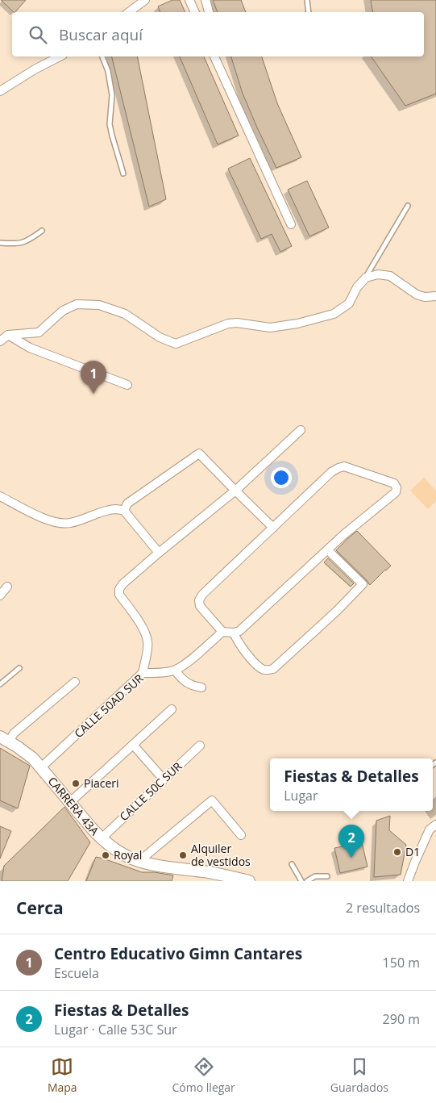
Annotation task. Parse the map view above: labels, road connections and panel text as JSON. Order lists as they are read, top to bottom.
{
  "streets": {
    "main road": ["CARRERA 43A"],
    "street": ["CALLE 50AD SUR", "CALLE 50C SUR"]
  },
  "crossings": [
    ["CALLE 50AD SUR", "CARRERA 43A"],
    ["CALLE 50C SUR", "CARRERA 43A"]
  ],
  "places": [
    "Piaceri",
    "D1",
    "Royal",
    "Alquiler de vestidos"
  ],
  "page": {
    "search": "Buscar aquí",
    "pins": ["1", "2"],
    "popup": ["Fiestas & Detalles", "Lugar"],
    "heading": ["Cerca", "2 resultados"],
    "list": [
      {
        "mark": "1",
        "name": "Centro Educativo Gimn Cantares",
        "note": "Escuela",
        "value": "150 m"
      },
      {
        "mark": "2",
        "name": "Fiestas & Detalles",
        "note": "Lugar · Calle 53C Sur",
        "value": "290 m"
      }
    ],
    "nav": ["Mapa", "Cómo llegar", "Guardados"]
  }
}
